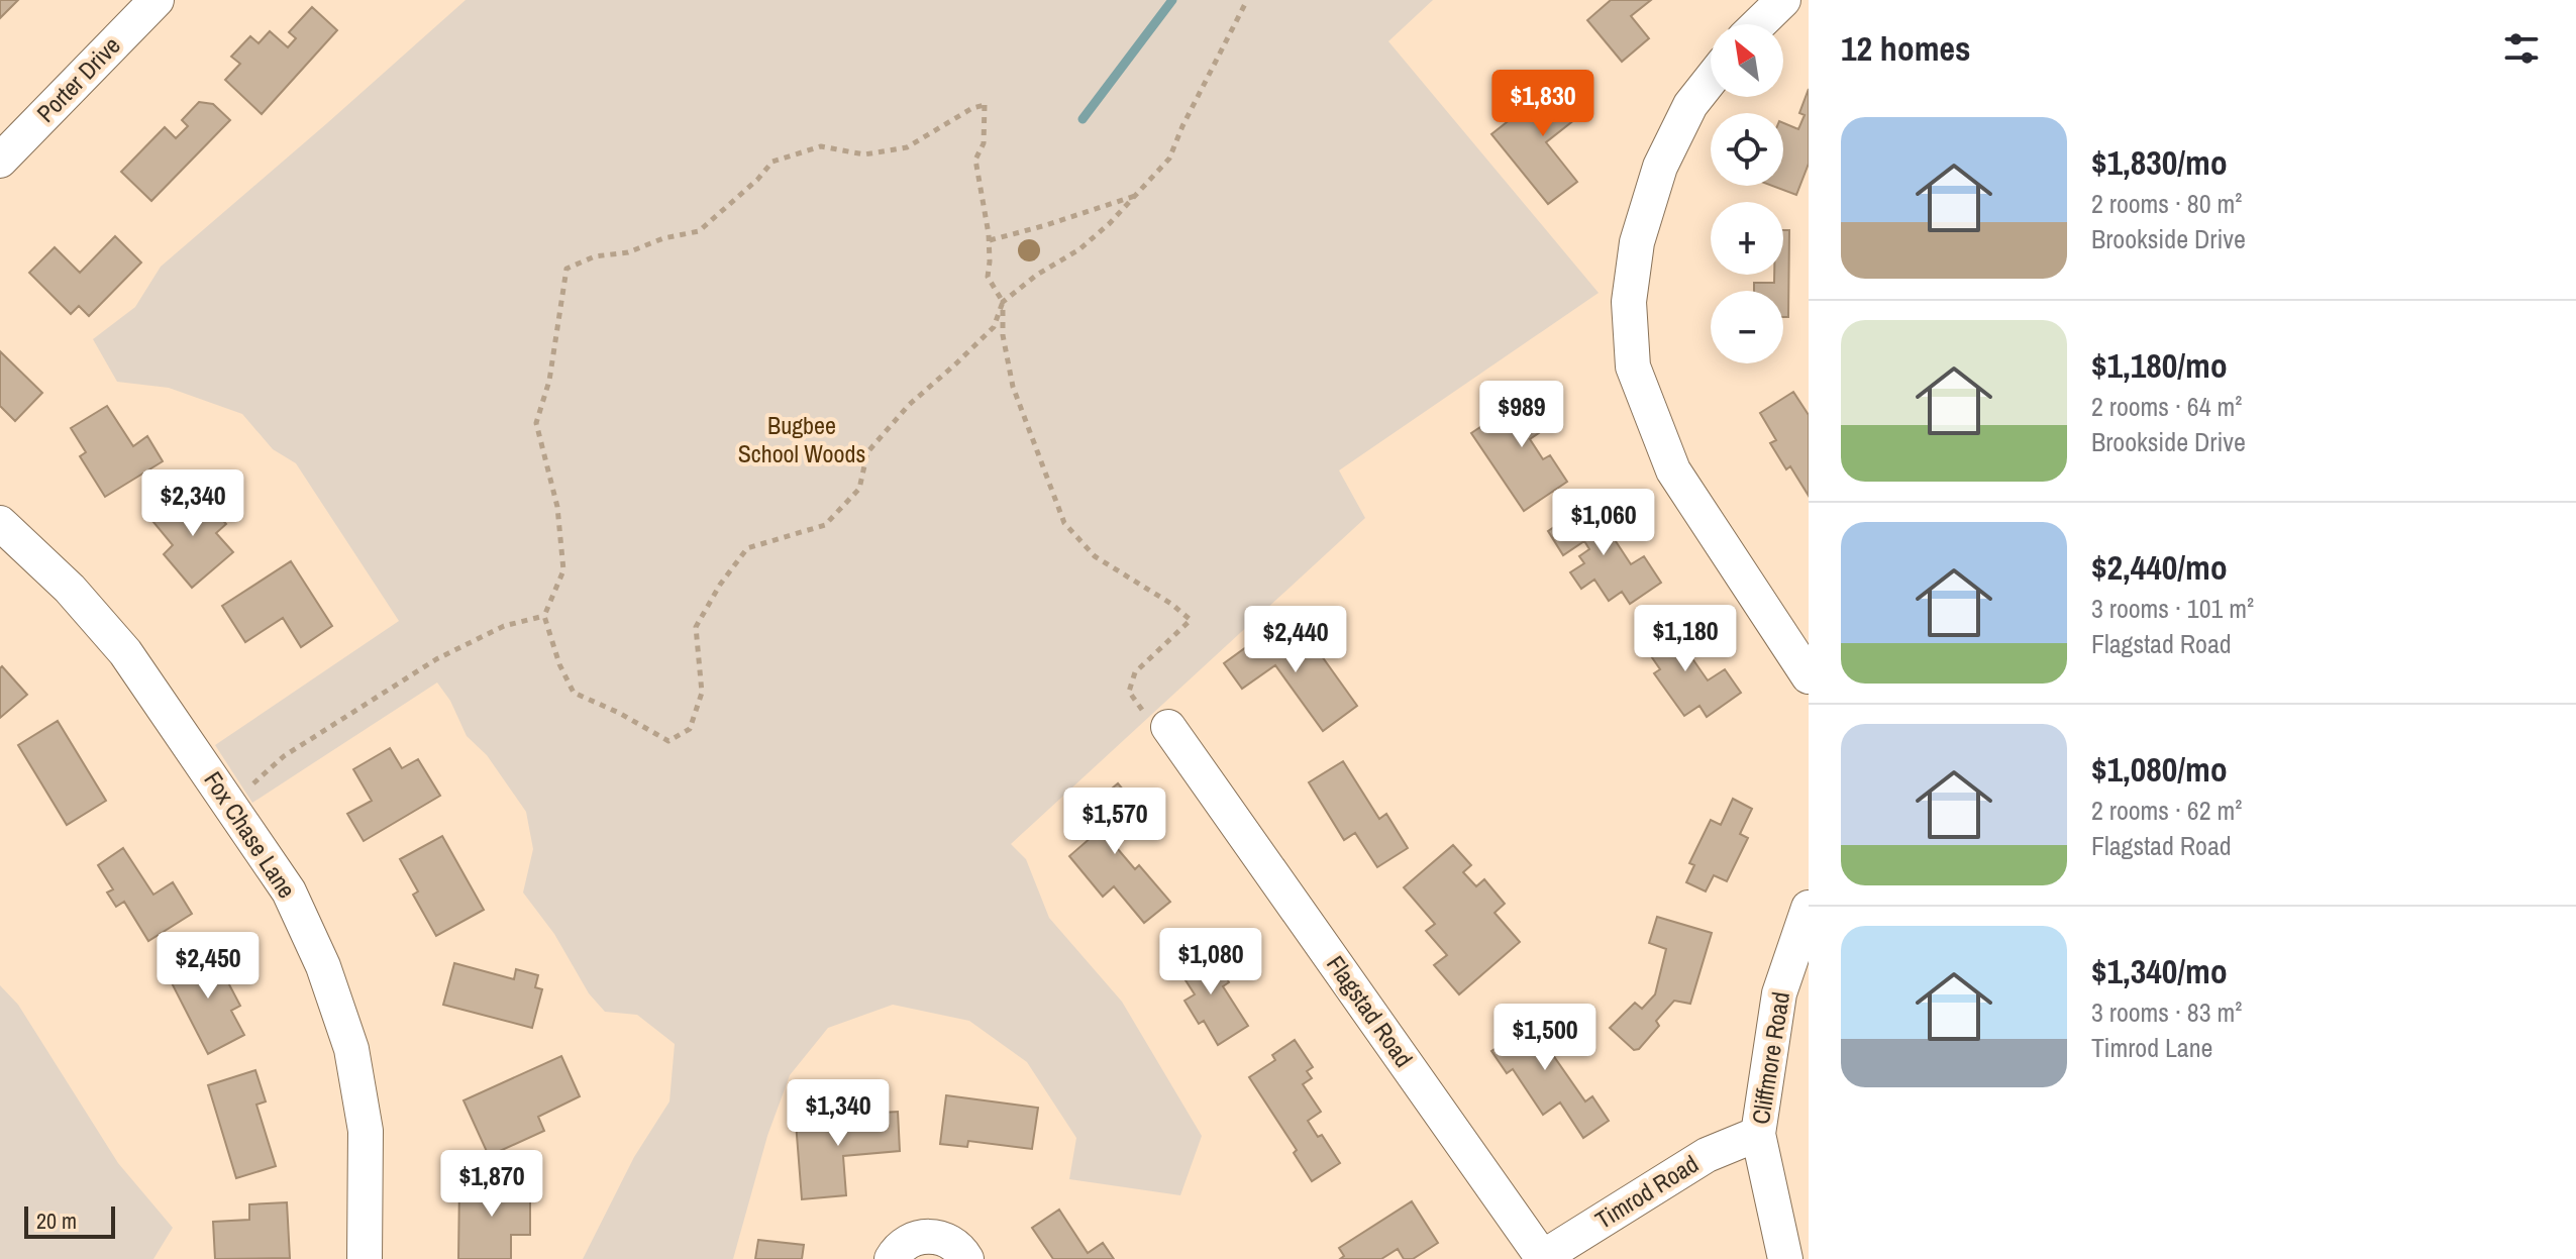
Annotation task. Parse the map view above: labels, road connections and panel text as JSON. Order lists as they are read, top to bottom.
{
  "streets": {
    "street": [
      "Porter Drive",
      "Fox Chase Lane",
      "Flagstad Road",
      "Cliffmore Road",
      "Timrod Road"
    ]
  },
  "crossings": [
    ["Flagstad Road", "Timrod Road"],
    ["Cliffmore Road", "Timrod Road"]
  ],
  "parks": ["Bugbee School Woods"],
  "scale_bar": "20 m",
  "north": "top left",
  "page": {
    "heading": "12 homes",
    "map_buttons": ["+", "−"],
    "price": [
      "$1,830",
      "$989",
      "$2,340",
      "$1,060",
      "$1,180",
      "$2,440",
      "$1,570",
      "$1,080",
      "$2,450",
      "$1,500",
      "$1,340",
      "$1,870"
    ],
    "list": [
      {
        "name": "$1,830/mo",
        "note": "2 rooms · 80 m² · Brookside Drive"
      },
      {
        "name": "$1,180/mo",
        "note": "2 rooms · 64 m² · Brookside Drive"
      },
      {
        "name": "$2,440/mo",
        "note": "3 rooms · 101 m² · Flagstad Road"
      },
      {
        "name": "$1,080/mo",
        "note": "2 rooms · 62 m² · Flagstad Road"
      },
      {
        "name": "$1,340/mo",
        "note": "3 rooms · 83 m² · Timrod Lane"
      }
    ],
    "scale": "20 m"
  }
}
